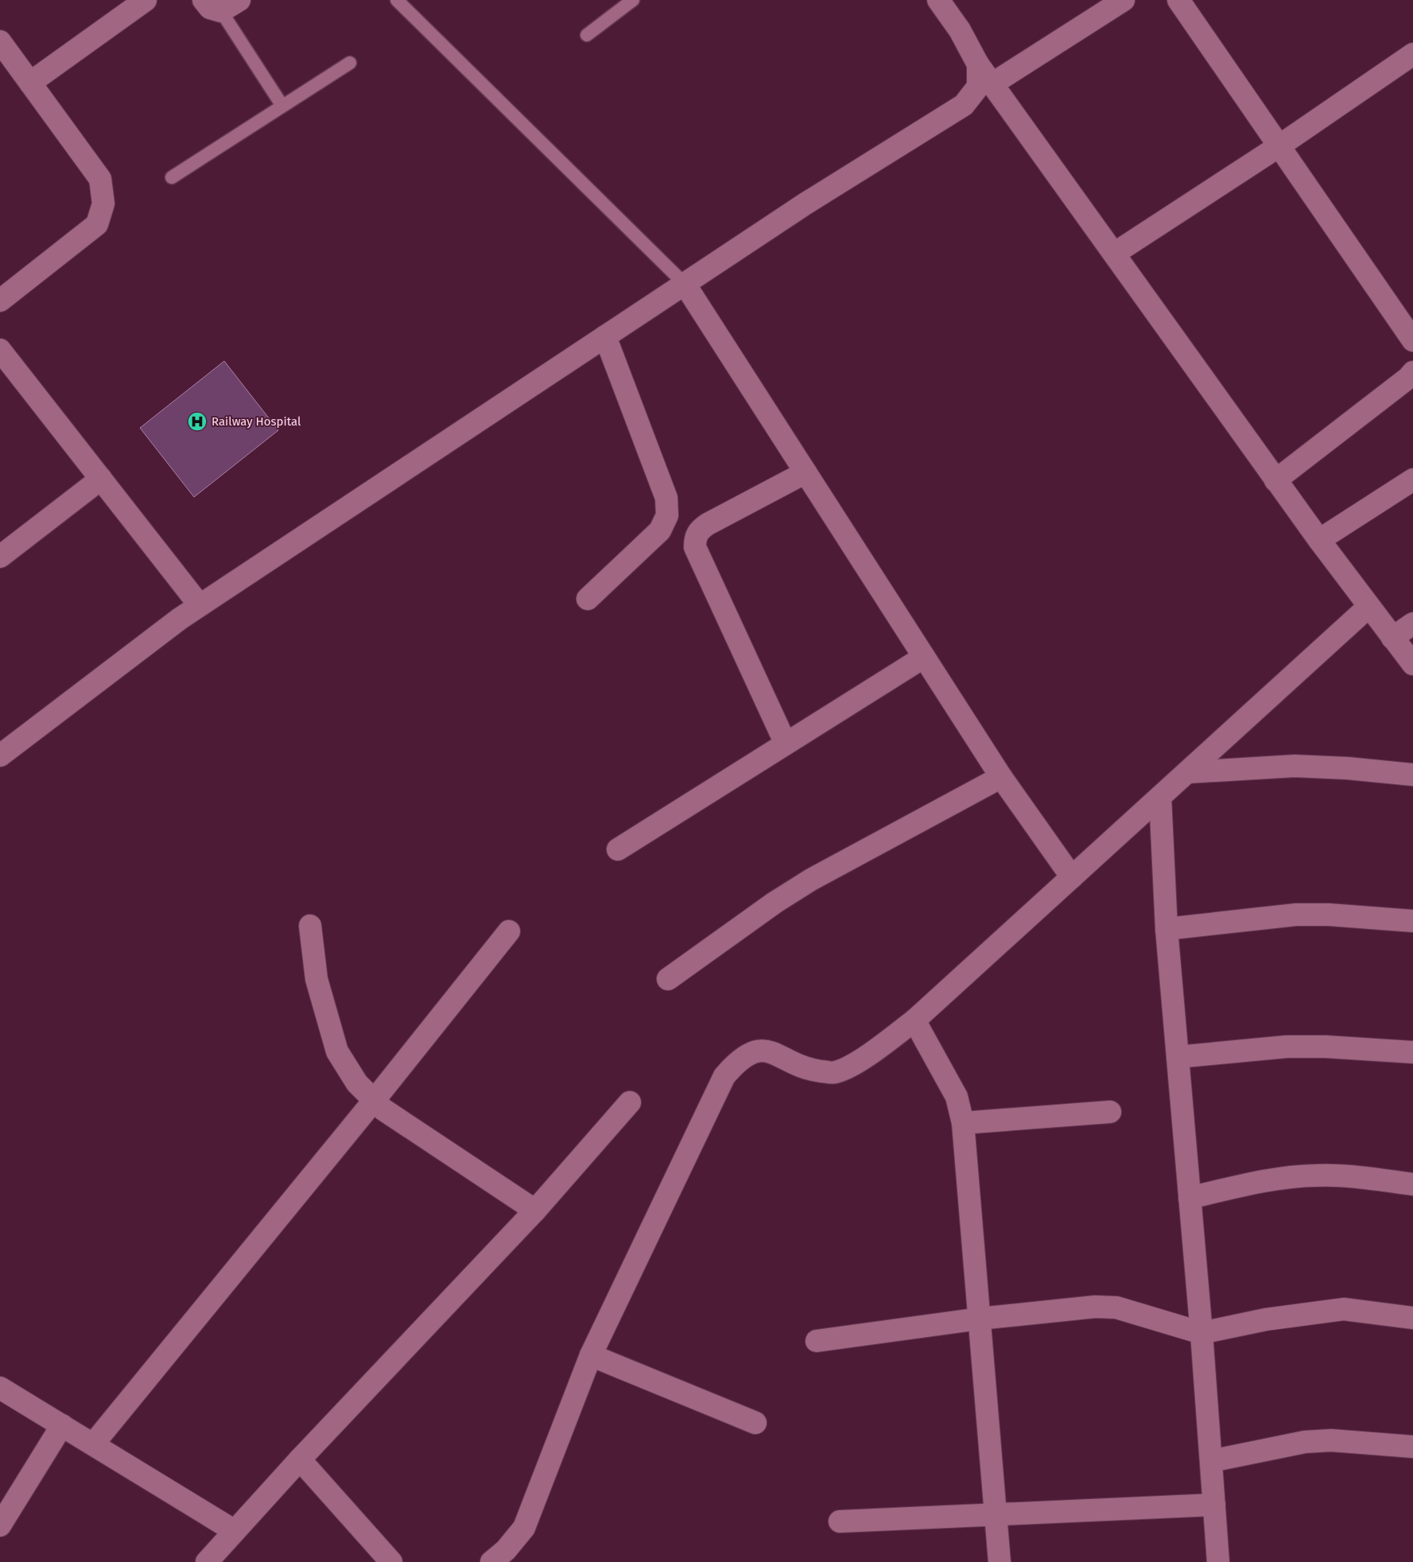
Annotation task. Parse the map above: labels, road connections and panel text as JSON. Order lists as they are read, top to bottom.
{
  "places": {
    "hospital": ["Railway Hospital"]
  }
}
